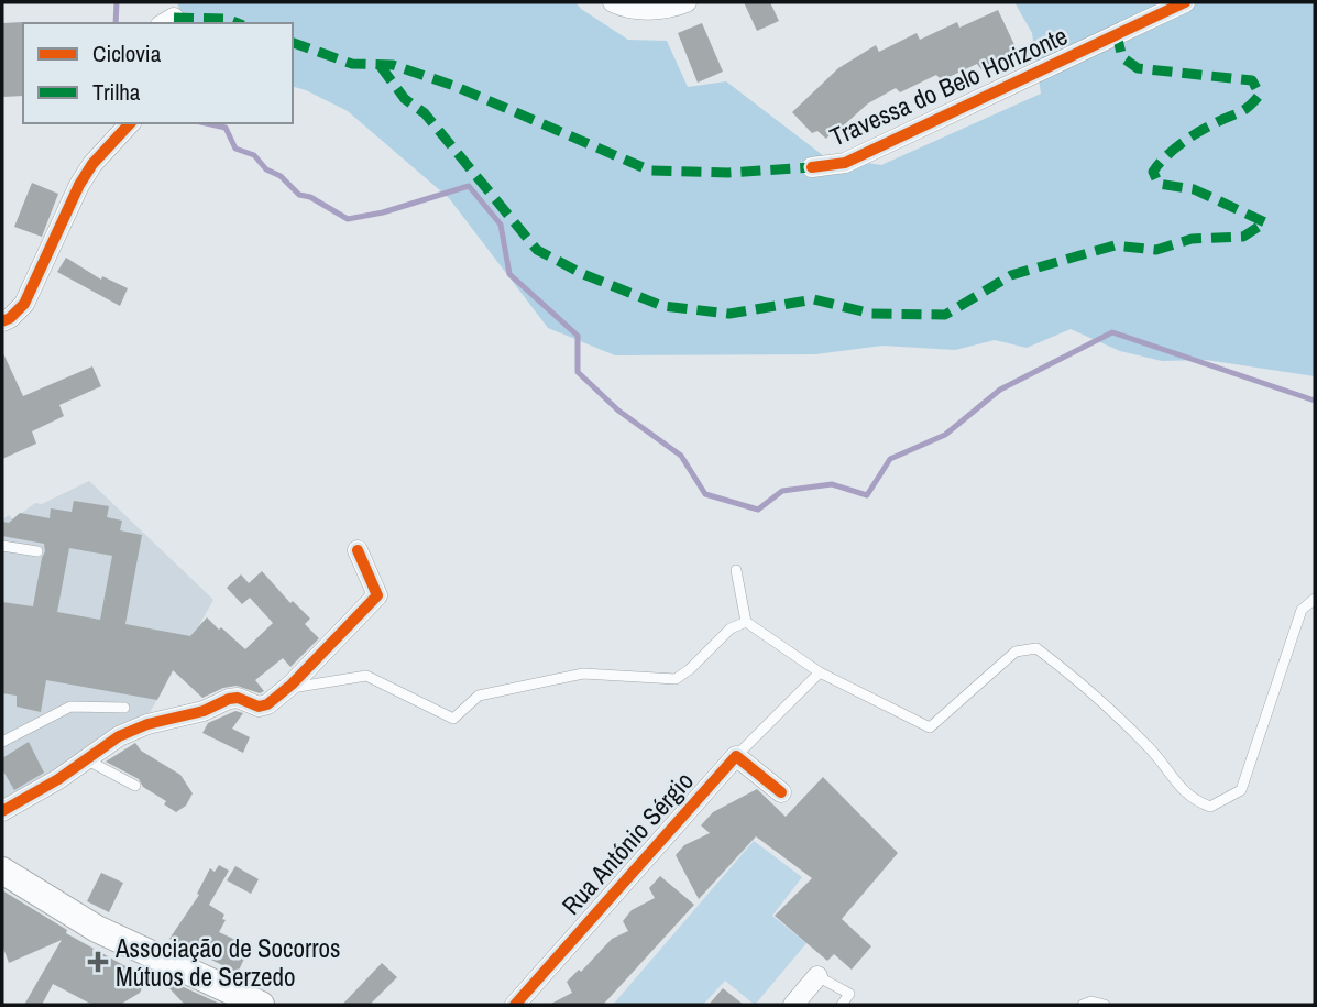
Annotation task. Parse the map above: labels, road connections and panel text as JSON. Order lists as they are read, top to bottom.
{
  "streets": {
    "street": ["Travessa do Belo Horizonte", "Rua António Sérgio"]
  },
  "places": {
    "health": ["Associação de Socorros Mútuos de Serzedo"]
  },
  "legend": ["Ciclovia", "Trilha"]
}
